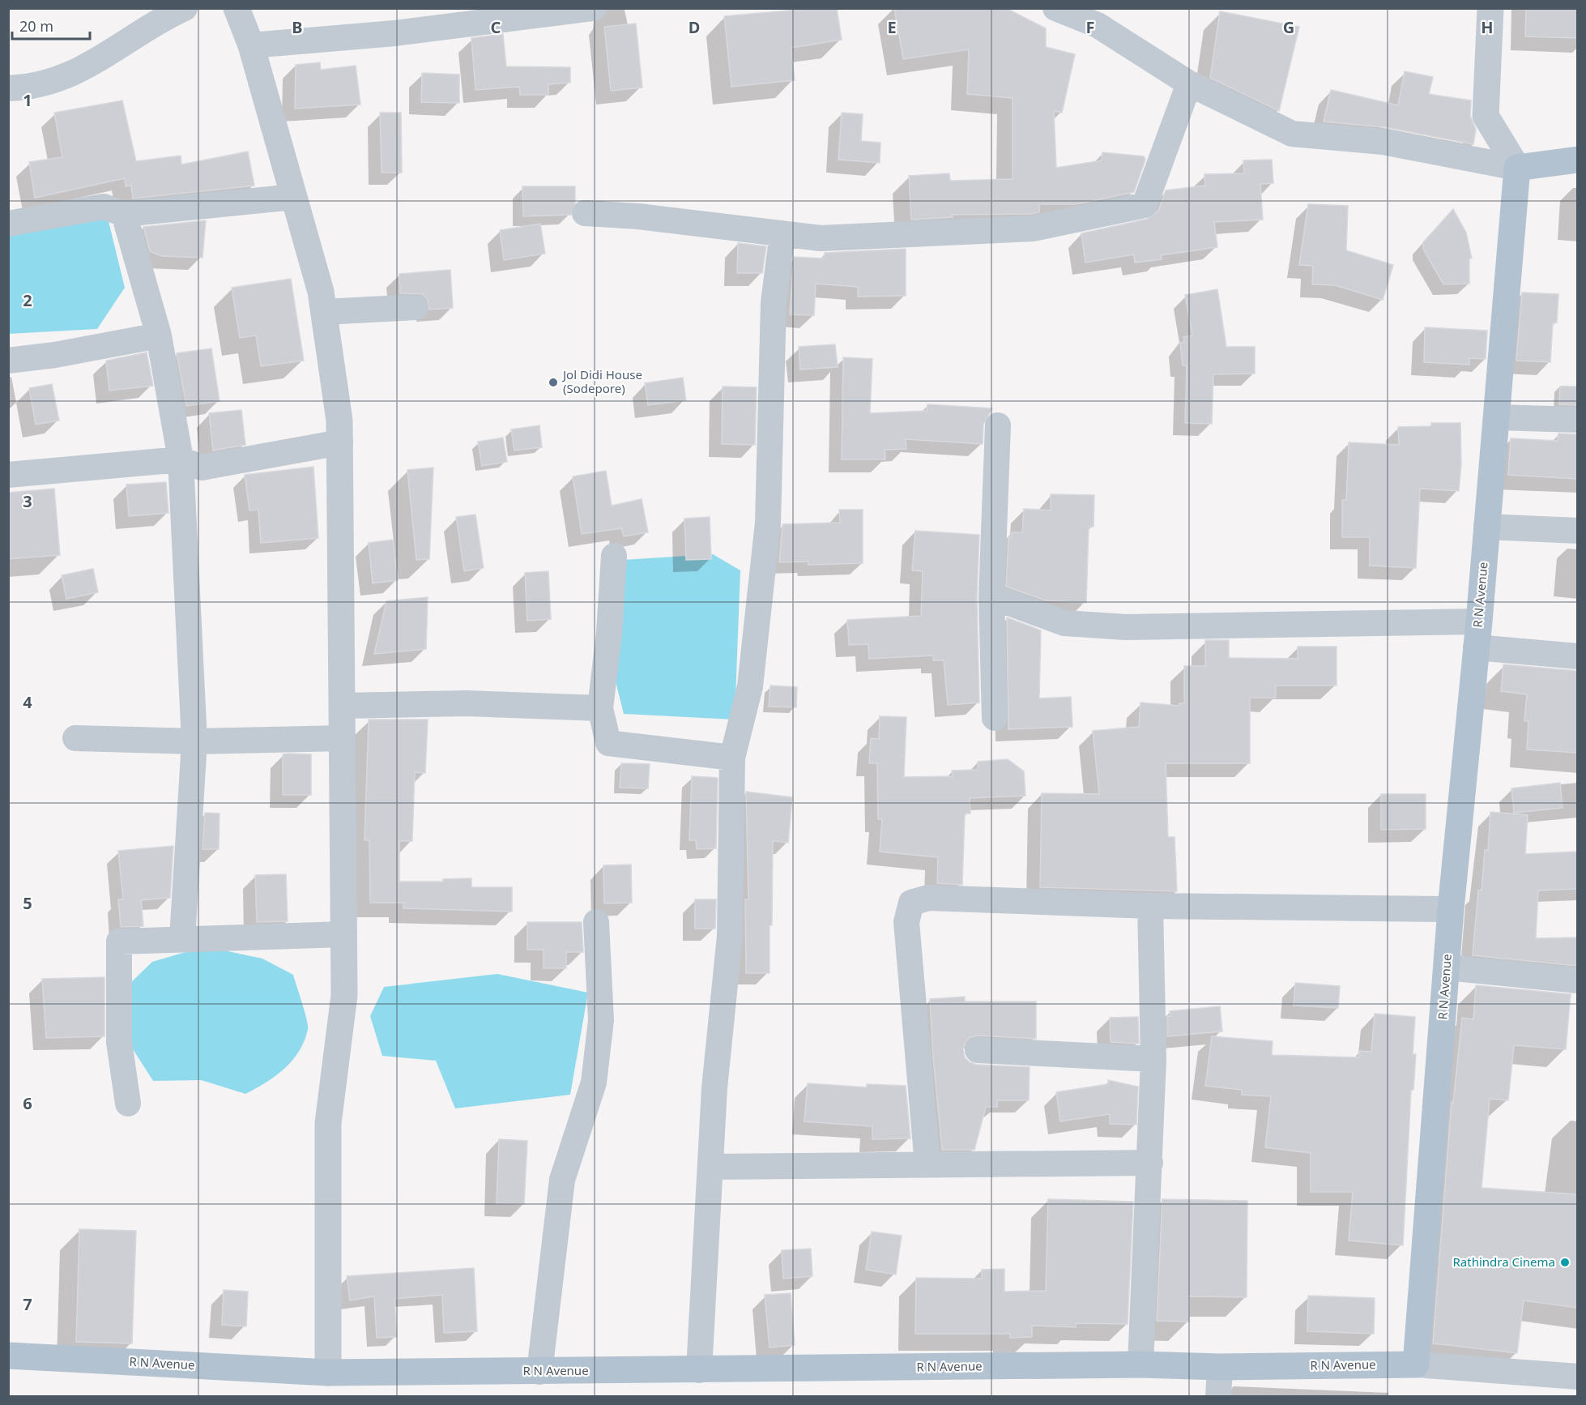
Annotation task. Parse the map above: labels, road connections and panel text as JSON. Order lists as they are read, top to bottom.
{
  "streets": {
    "main road": ["R N Avenue"]
  },
  "places": ["Jol Didi House (Sodepore)", "Rathindra Cinema"],
  "scale_bar": "20 m",
  "grid": {
    "columns": [
      "B",
      "C",
      "D",
      "E",
      "F",
      "G",
      "H"
    ],
    "rows": [
      "1",
      "2",
      "3",
      "4",
      "5",
      "6",
      "7"
    ]
  }
}
